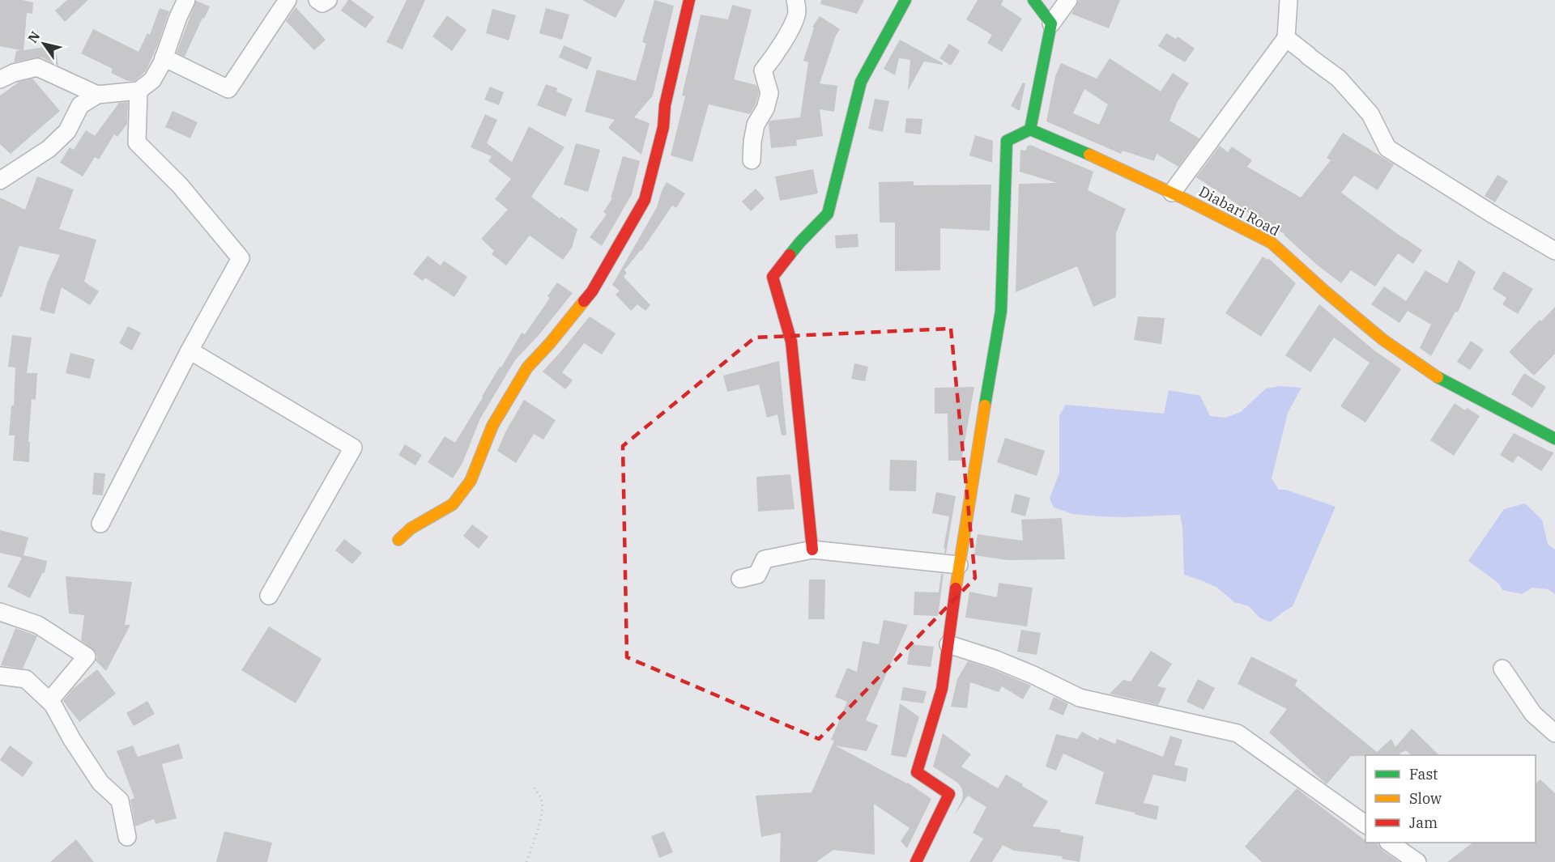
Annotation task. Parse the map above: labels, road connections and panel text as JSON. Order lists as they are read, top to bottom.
{
  "streets": {
    "street": ["Diabari Road"]
  },
  "legend": ["Fast", "Slow", "Jam"],
  "north": "top left"
}
